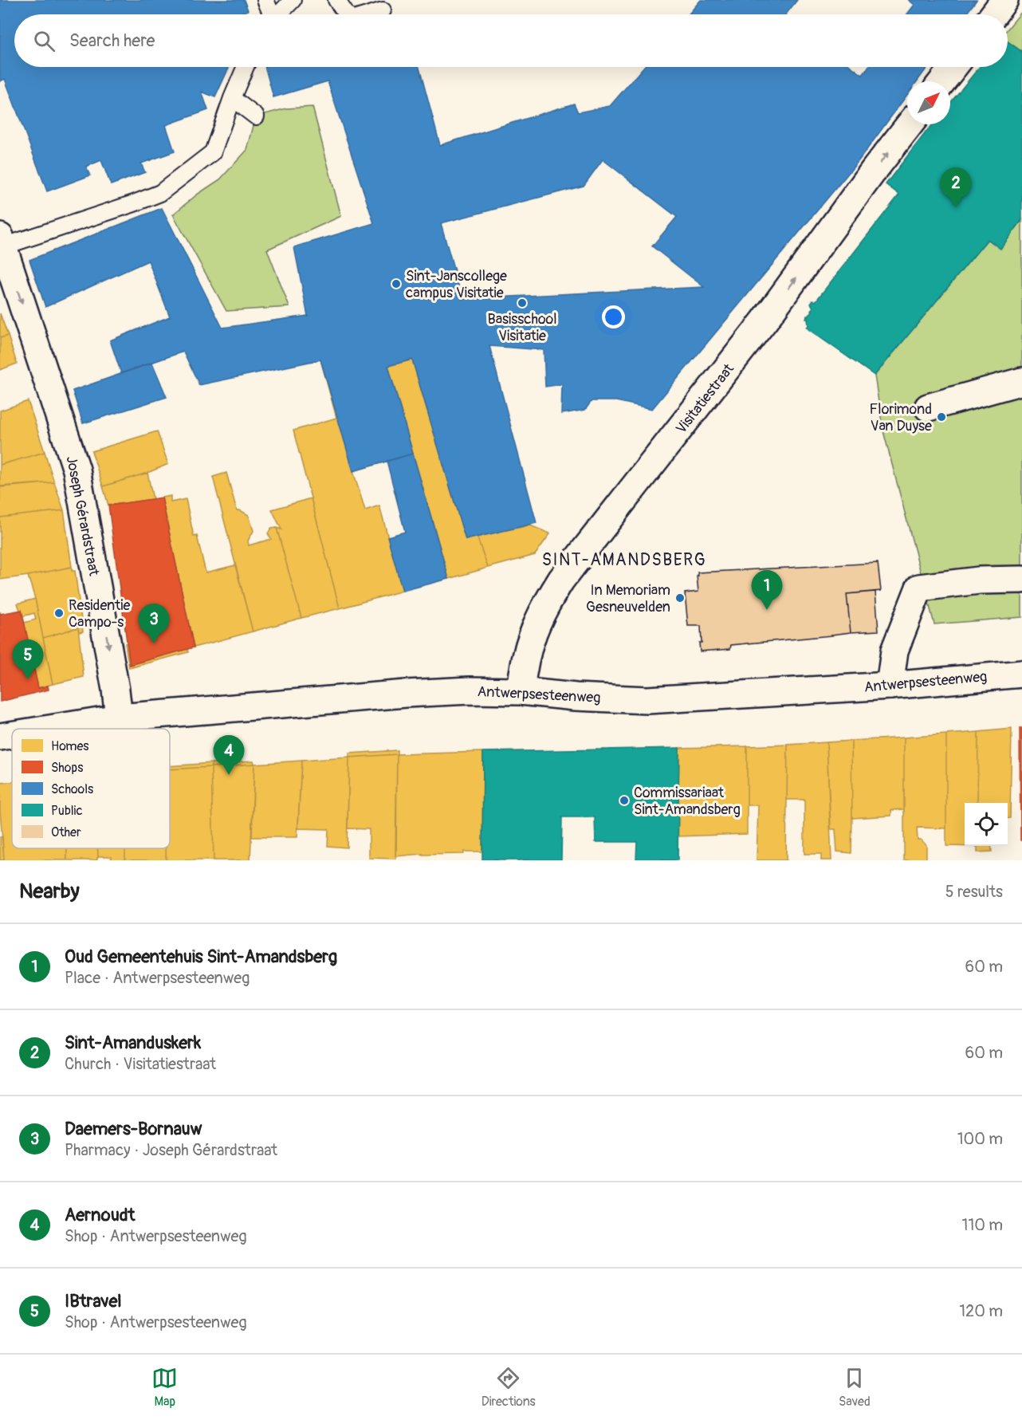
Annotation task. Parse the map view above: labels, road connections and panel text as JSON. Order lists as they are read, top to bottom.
{
  "streets": {
    "street": ["Visitatiestraat", "Joseph Gérardstraat", "Antwerpsesteenweg"]
  },
  "crossings": [
    ["Visitatiestraat", "Antwerpsesteenweg"],
    ["Joseph Gérardstraat", "Antwerpsesteenweg"]
  ],
  "one_way": ["Visitatiestraat", "Joseph Gérardstraat"],
  "districts": ["SINT-AMANDSBERG"],
  "places": [
    "Sint-Janscollege campus Visitatie",
    "Basisschool Visitatie",
    "Florimond Van Duyse",
    "In Memoriam Gesneuvelden",
    "Residentie Campo-s",
    "Commissariaat Sint-Amandsberg"
  ],
  "legend": [
    "Homes",
    "Shops",
    "Schools",
    "Public",
    "Other"
  ],
  "north": "top right",
  "page": {
    "search": "Search here",
    "pins": [
      "2",
      "1",
      "3",
      "5",
      "4"
    ],
    "heading": ["Nearby", "5 results"],
    "list": [
      {
        "mark": "1",
        "name": "Oud Gemeentehuis Sint-Amandsberg",
        "note": "Place · Antwerpsesteenweg",
        "value": "60 m"
      },
      {
        "mark": "2",
        "name": "Sint-Amanduskerk",
        "note": "Church · Visitatiestraat",
        "value": "60 m"
      },
      {
        "mark": "3",
        "name": "Daemers-Bornauw",
        "note": "Pharmacy · Joseph Gérardstraat",
        "value": "100 m"
      },
      {
        "mark": "4",
        "name": "Aernoudt",
        "note": "Shop · Antwerpsesteenweg",
        "value": "110 m"
      },
      {
        "mark": "5",
        "name": "IBtravel",
        "note": "Shop · Antwerpsesteenweg",
        "value": "120 m"
      }
    ],
    "nav": ["Map", "Directions", "Saved"]
  }
}
